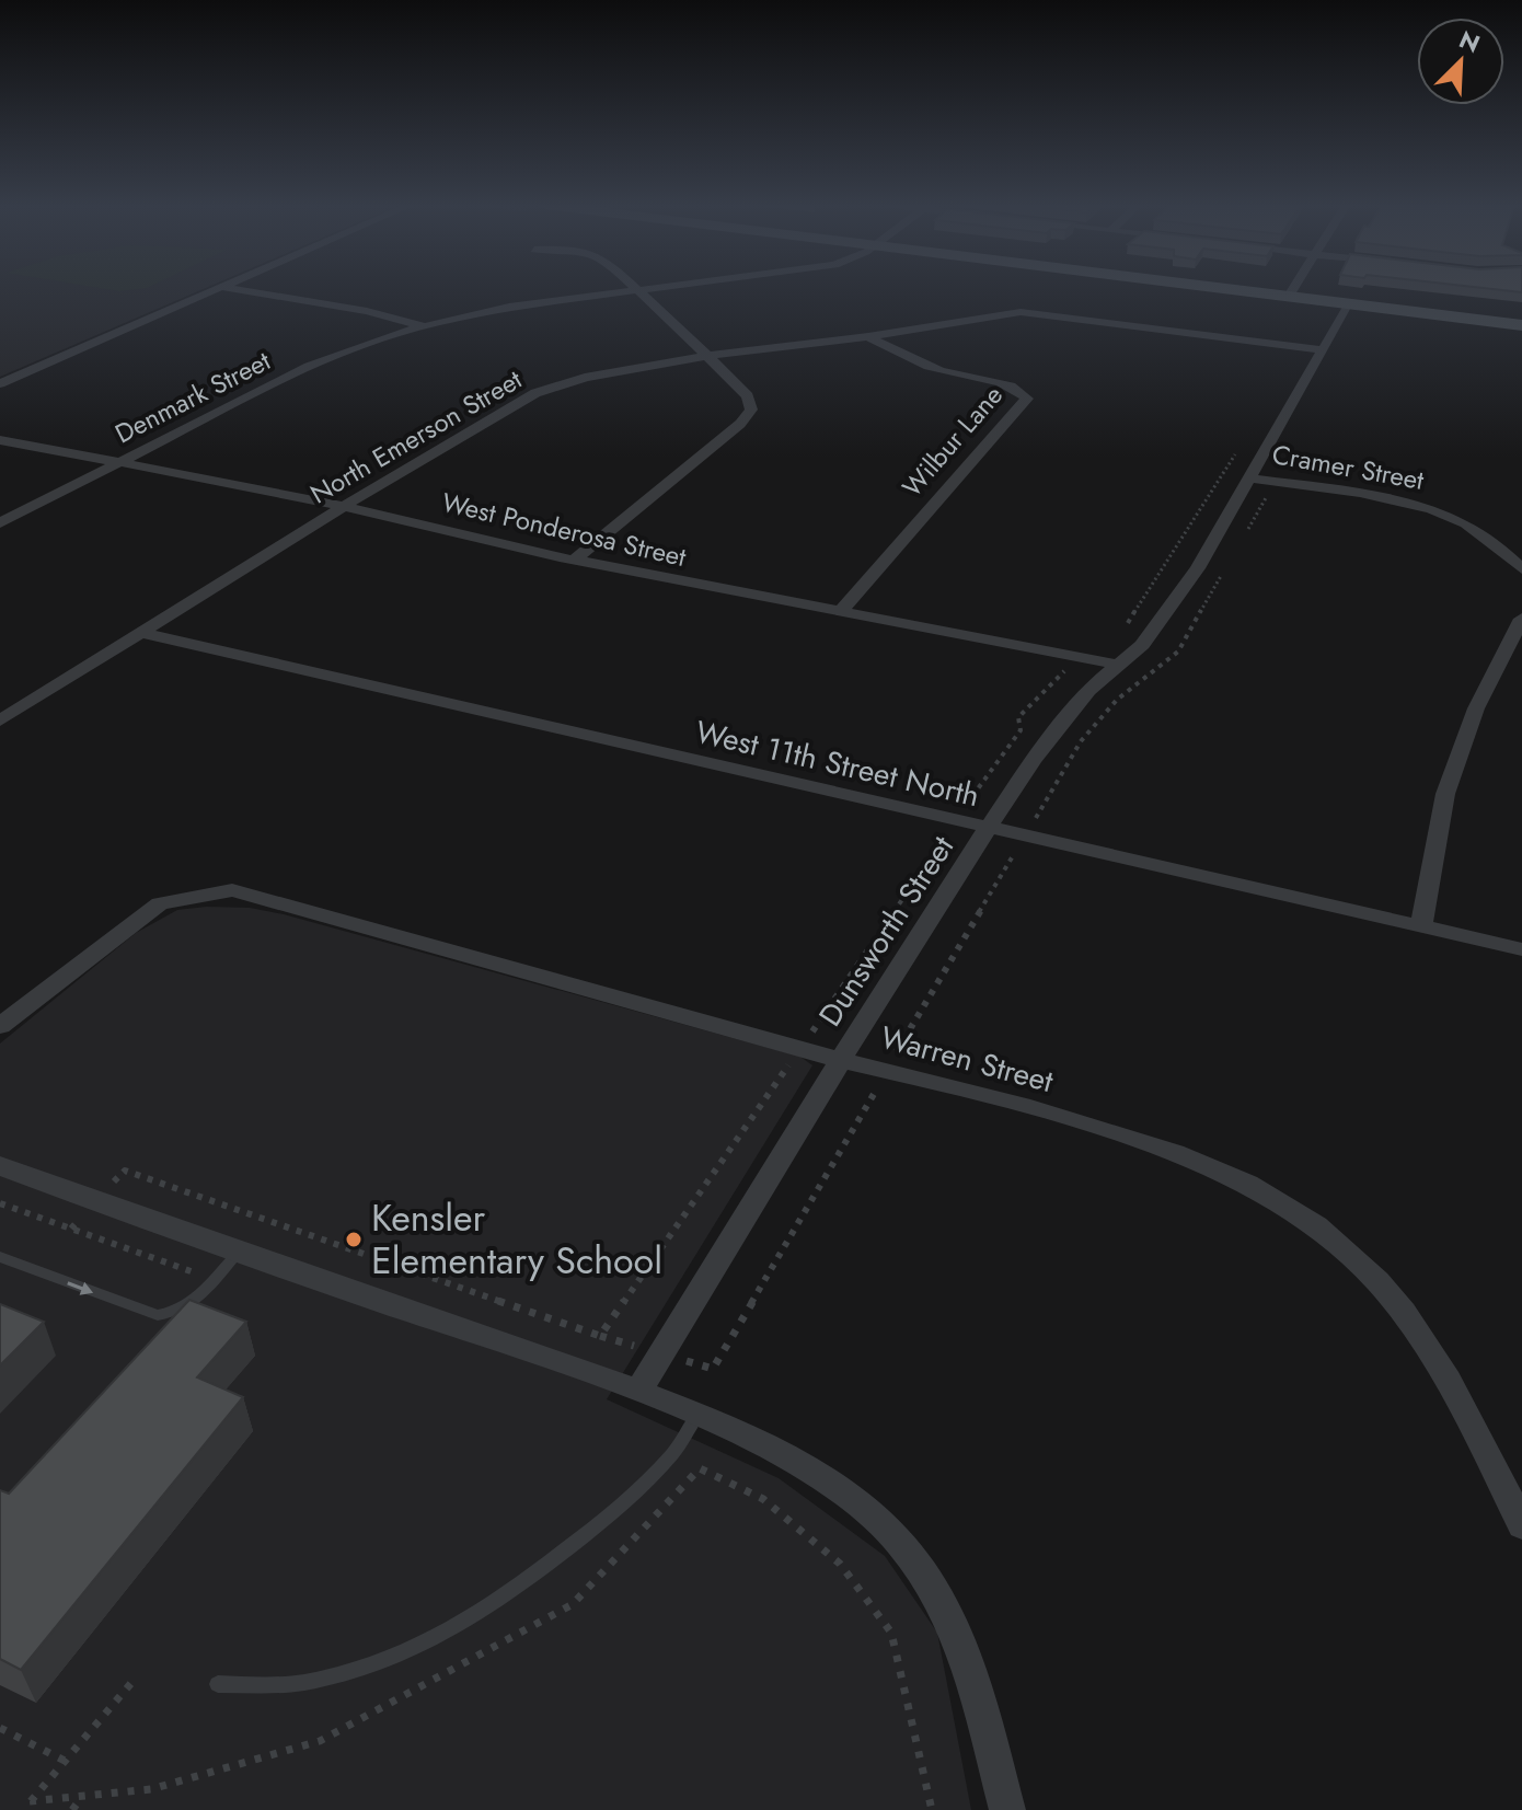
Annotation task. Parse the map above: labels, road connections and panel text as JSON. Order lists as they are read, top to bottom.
{
  "streets": {
    "street": [
      "Denmark Street",
      "North Emerson Street",
      "Wilbur Lane",
      "Cramer Street",
      "West Ponderosa Street",
      "West 11th Street North",
      "Dunsworth Street",
      "Warren Street"
    ]
  },
  "crossings": [
    ["Denmark Street", "West Ponderosa Street"],
    ["North Emerson Street", "Wilbur Lane"],
    ["North Emerson Street", "West Ponderosa Street"],
    ["North Emerson Street", "West 11th Street North"],
    ["North Emerson Street", "Dunsworth Street"],
    ["Wilbur Lane", "West Ponderosa Street"],
    ["Cramer Street", "Dunsworth Street"],
    ["West Ponderosa Street", "Dunsworth Street"],
    ["West 11th Street North", "Dunsworth Street"],
    ["Dunsworth Street", "Warren Street"]
  ],
  "places": ["Kensler Elementary School"],
  "north": "top right"
}
